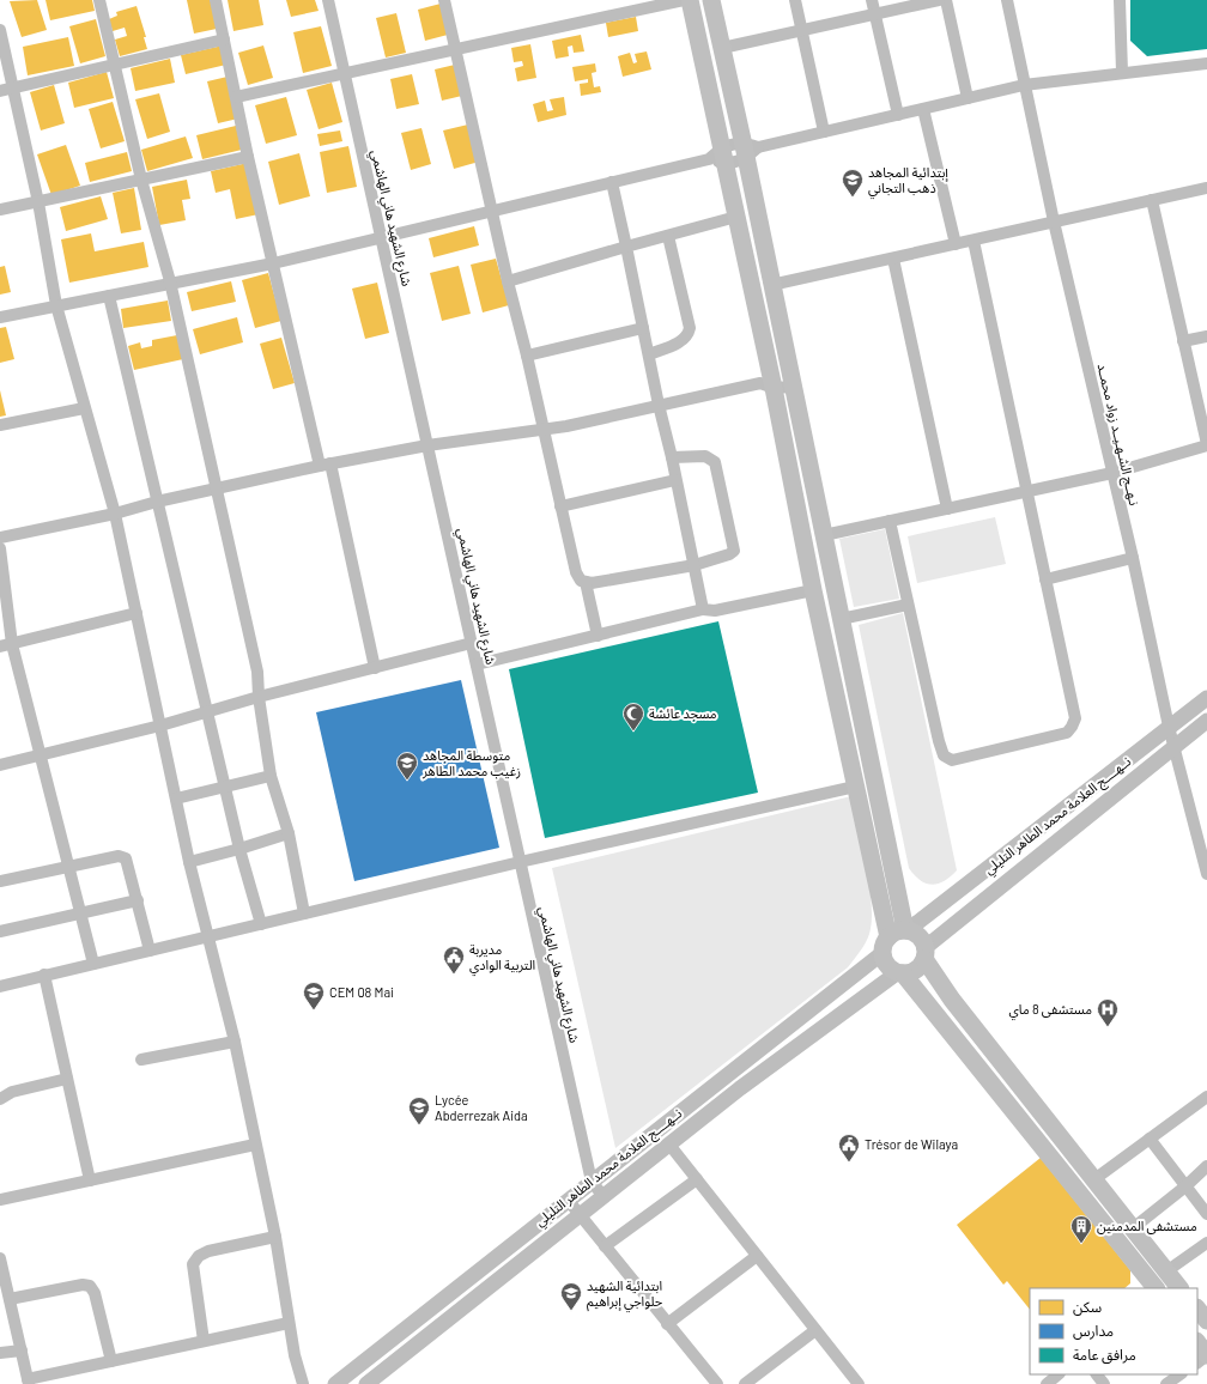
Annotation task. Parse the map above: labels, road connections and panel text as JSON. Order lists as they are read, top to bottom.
{
  "streets": {
    "street": ["شارع الشهيد هاني الهاشمي", "نـهــج الشـهـيــد زواد محمــد", "نــهــــج العلامة محمد الطاهر التليلي"]
  },
  "crossings": [
    ["شارع الشهيد هاني الهاشمي", "نــهــــج العلامة محمد الطاهر التليلي"],
    ["نـهــج الشـهـيــد زواد محمــد", "نــهــــج العلامة محمد الطاهر التليلي"]
  ],
  "places": {
    "school or university": [
      "إبتدائية المجاهد ذهب التجاني",
      "متوسطة المجاهد زغيب محمد الطاهر",
      "CEM 08 Mai",
      "Lycée Abderrezak Aida",
      "ابتدائية الشهيد حلواجي إبراهيم"
    ],
    "mosque": ["مسجد عائشة"],
    "public building": ["مديربة التربية الوادي", "Trésor de Wilaya"],
    "hospital": ["مستشفى 8 ماي"],
    "building": ["مستشفى المدمنين"]
  },
  "legend": ["سكن", "مدارس", "مرافق عامة"]
}
